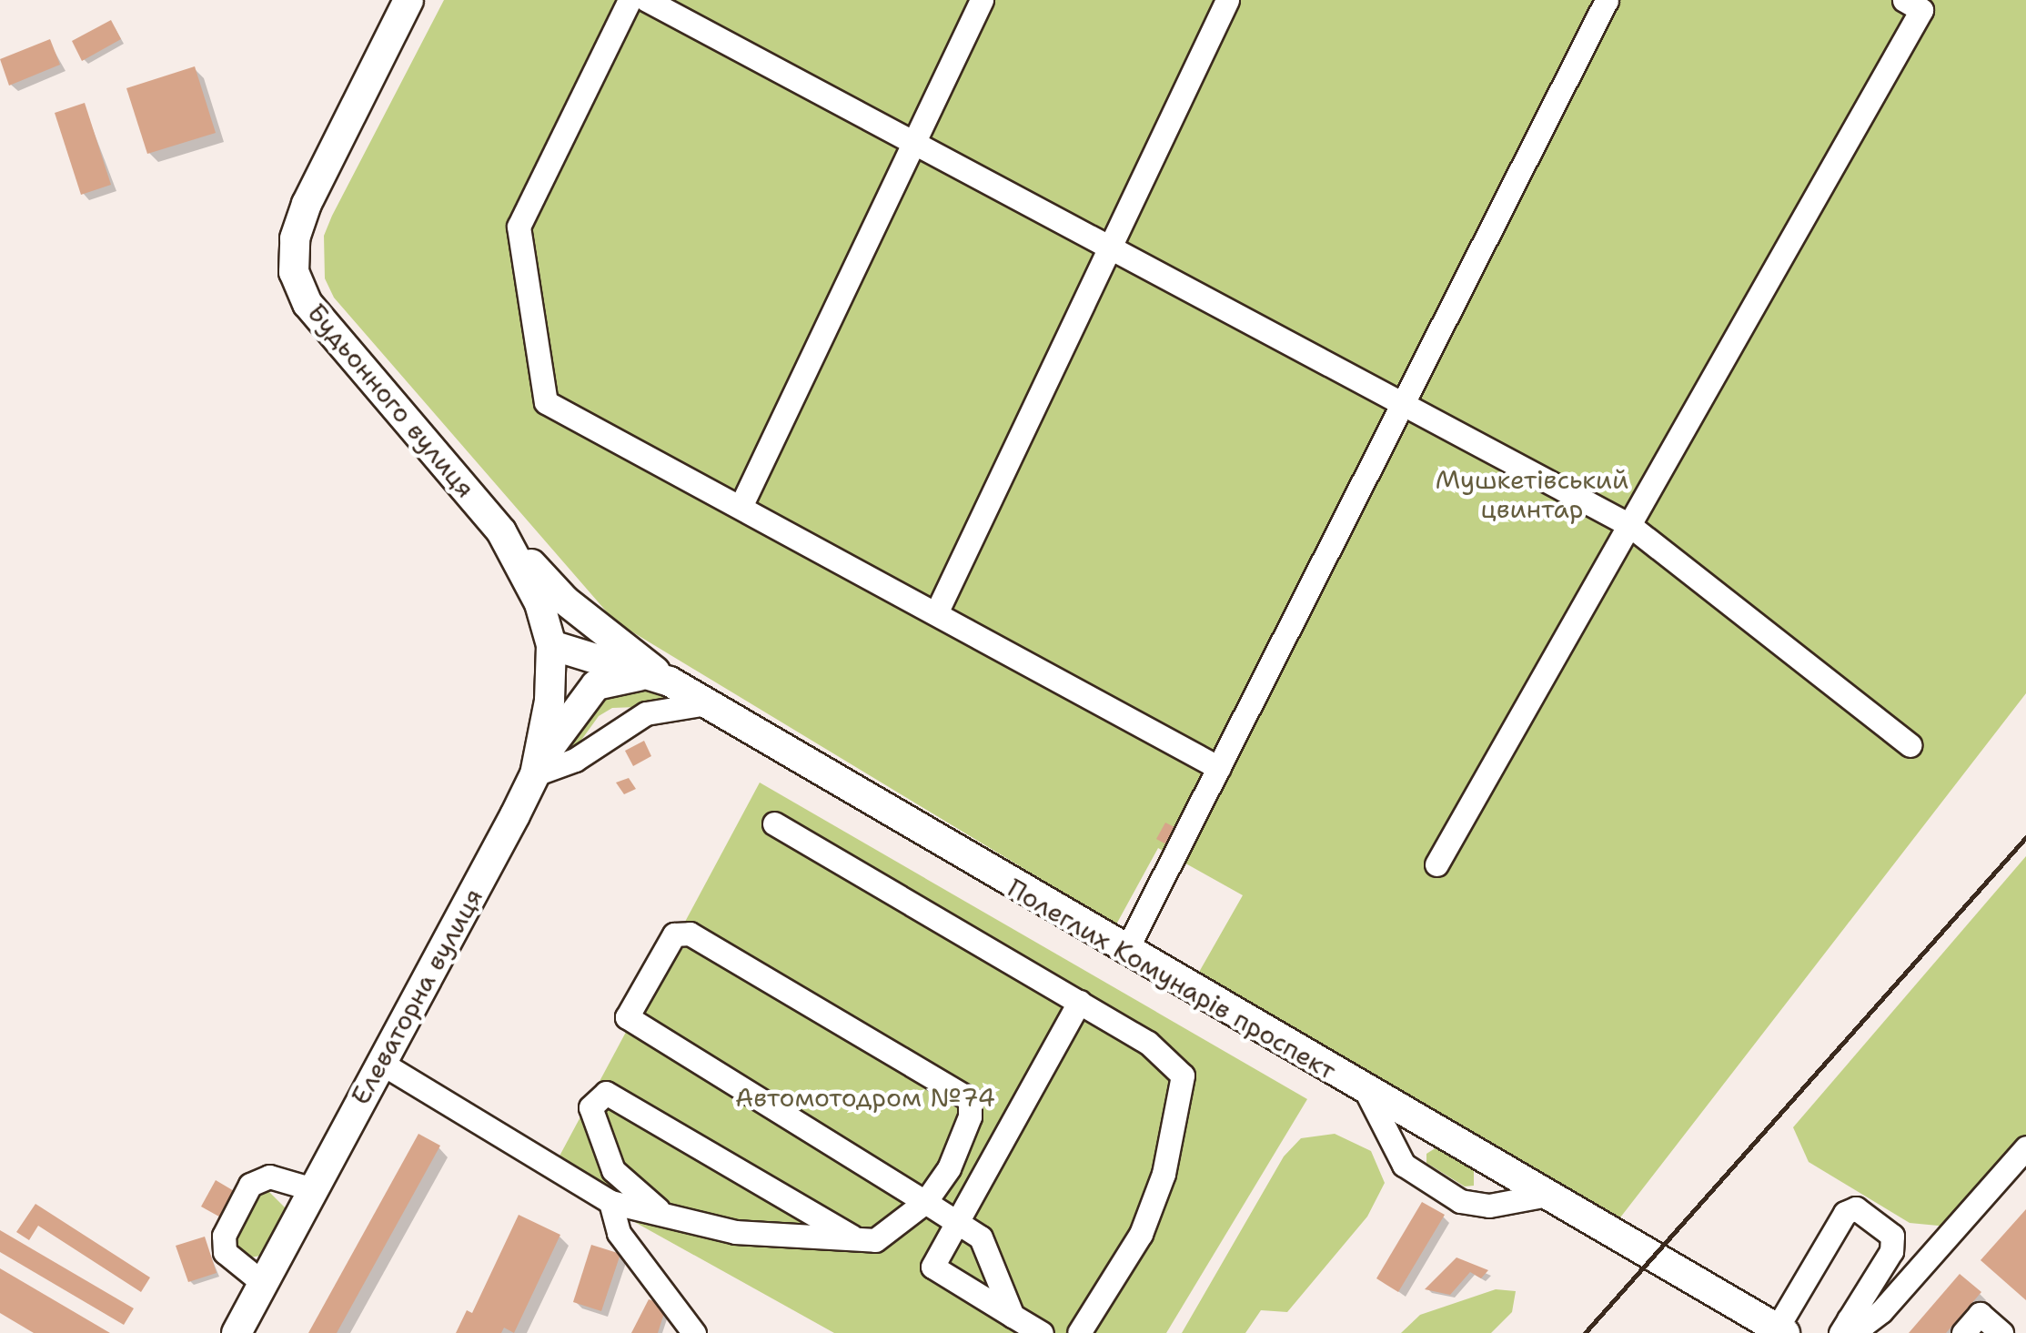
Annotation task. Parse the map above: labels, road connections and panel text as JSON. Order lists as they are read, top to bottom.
{
  "streets": {
    "main road": ["Будьонного вулиця", "Полеглих Комунарів проспект", "Елеваторна вулиця"]
  },
  "crossings": [
    ["Будьонного вулиця", "Полеглих Комунарів проспект"],
    ["Будьонного вулиця", "Елеваторна вулиця"],
    ["Полеглих Комунарів проспект", "Елеваторна вулиця"]
  ],
  "parks": ["Мушкетівський цвинтар", "Автомотодром №74"]
}
